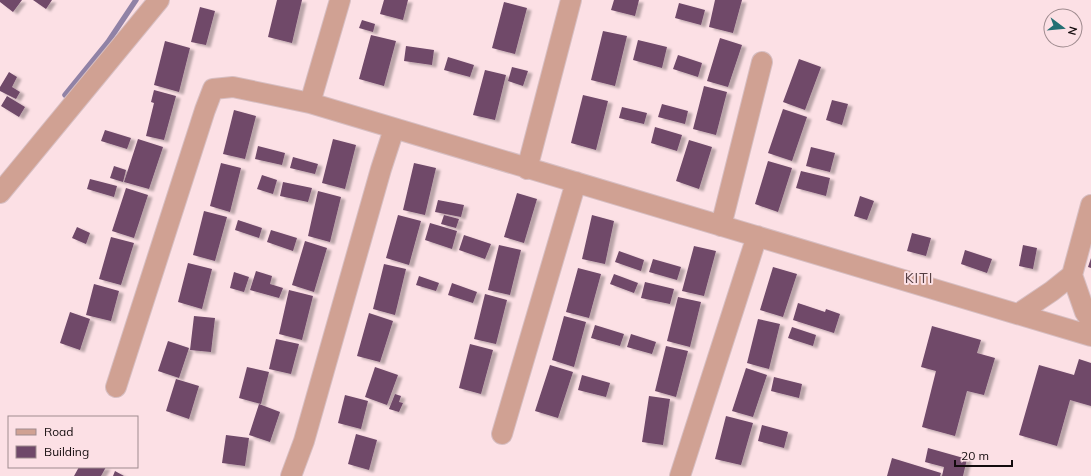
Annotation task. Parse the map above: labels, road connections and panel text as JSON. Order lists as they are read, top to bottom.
{
  "districts": ["KITI"],
  "legend": ["Road", "Building"],
  "scale_bar": "20 m",
  "north": "right"
}
